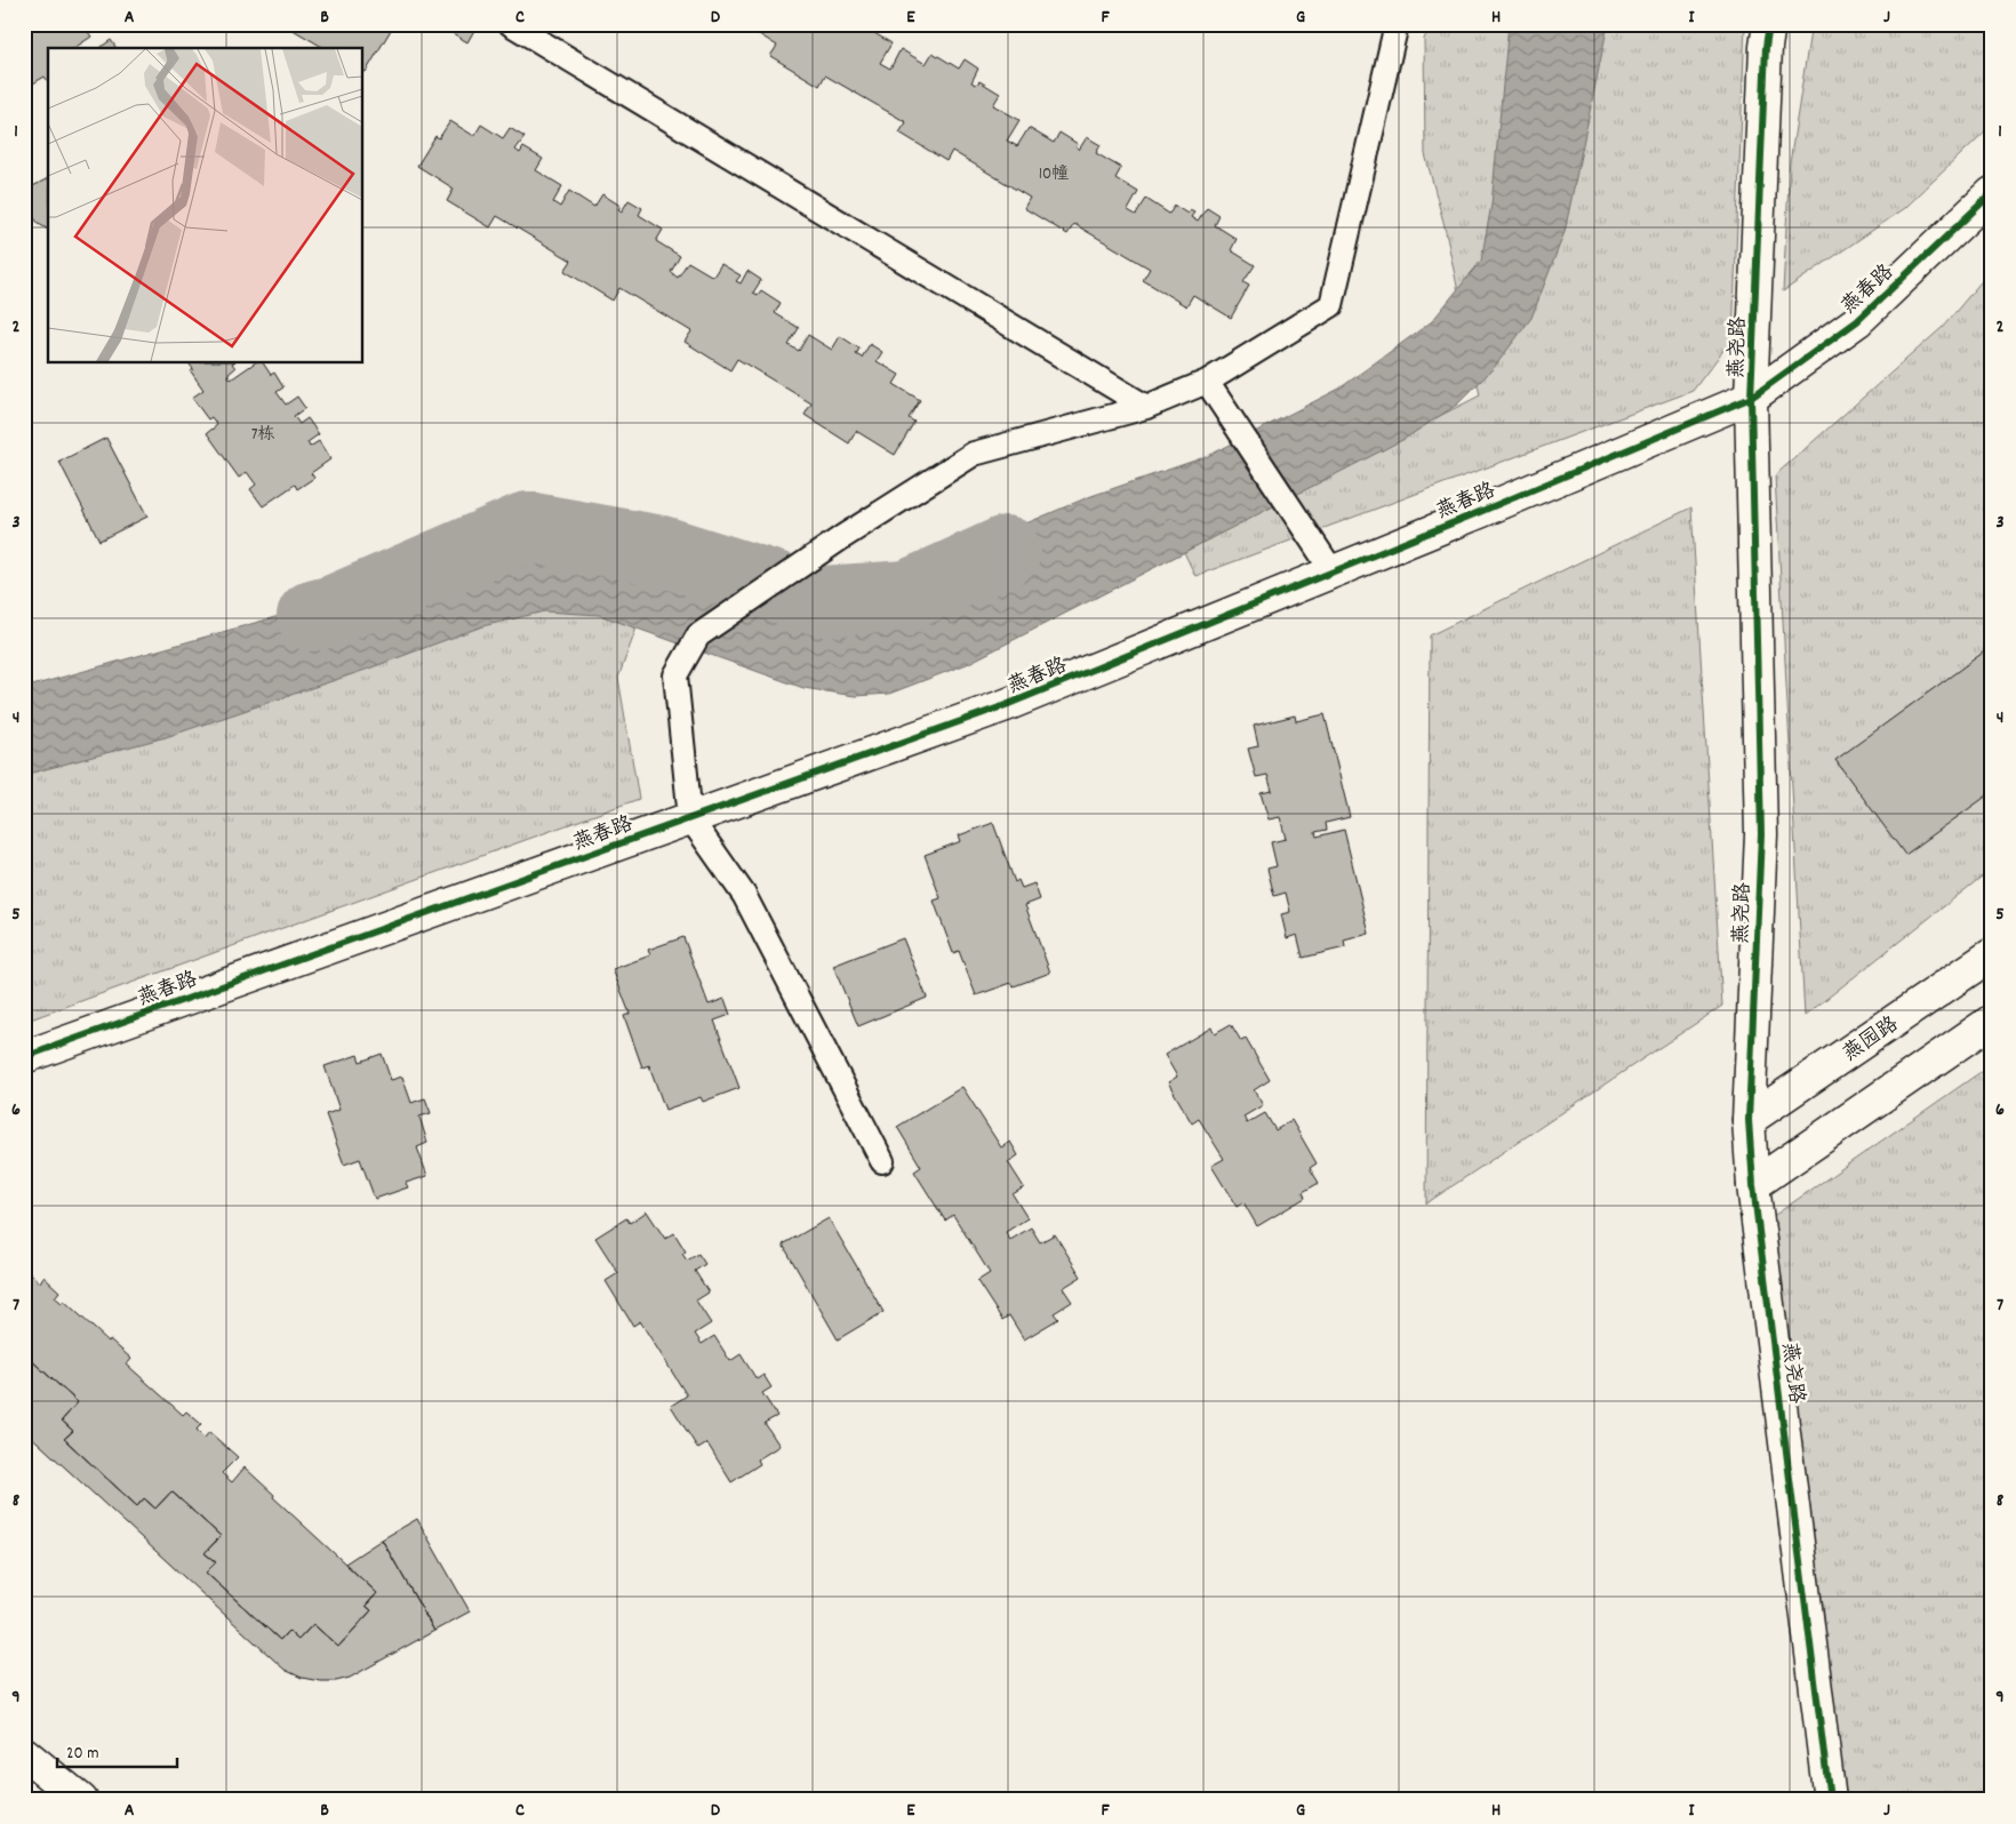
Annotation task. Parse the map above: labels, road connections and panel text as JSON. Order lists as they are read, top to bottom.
{
  "streets": {
    "street": ["燕春路", "燕尧路", "燕园路"]
  },
  "crossings": [
    ["燕春路", "燕尧路"],
    ["燕尧路", "燕园路"]
  ],
  "house_numbers": ["10幢", "7栋"],
  "scale_bar": "20 m",
  "grid": {
    "columns": [
      "A",
      "B",
      "C",
      "D",
      "E",
      "F",
      "G",
      "H",
      "I",
      "J"
    ],
    "rows": [
      "1",
      "2",
      "3",
      "4",
      "5",
      "6",
      "7",
      "8",
      "9"
    ]
  }
}
